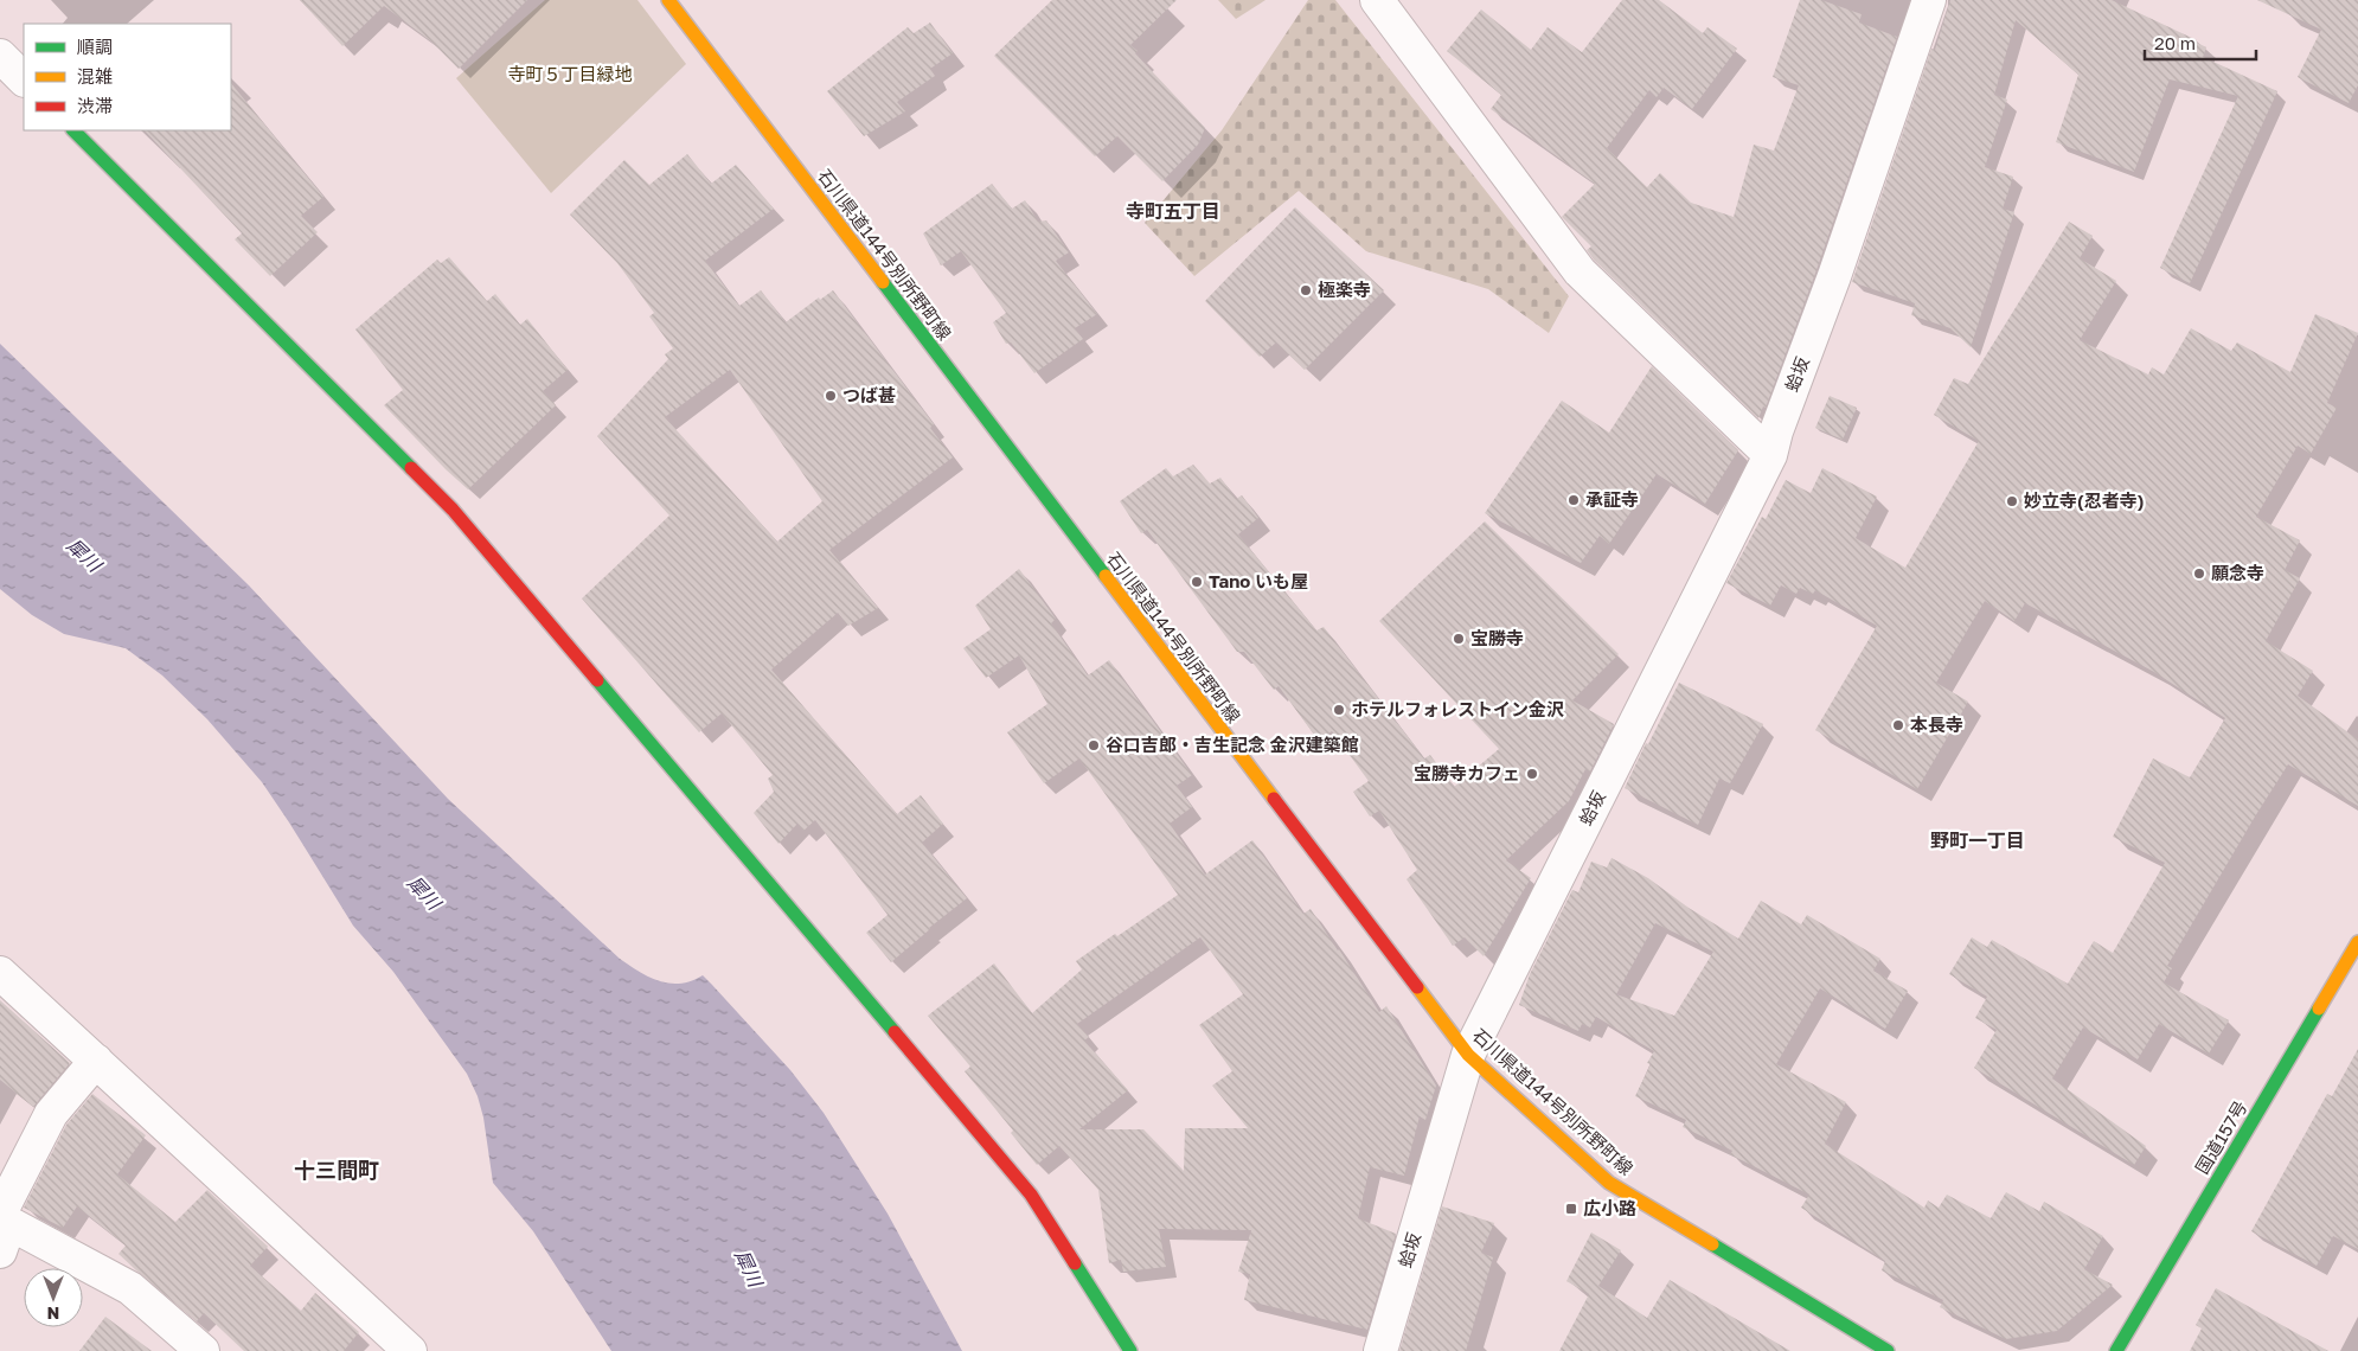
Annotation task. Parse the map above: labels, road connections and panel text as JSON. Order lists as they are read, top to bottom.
{
  "streets": {
    "main road": ["石川県道144号別所野町線", "国道157号"],
    "street": ["蛤坂"]
  },
  "crossings": [
    ["石川県道144号別所野町線", "蛤坂"]
  ],
  "districts": ["寺町五丁目", "野町一丁目", "十三間町"],
  "water": ["犀川"],
  "parks": ["寺町５丁目緑地"],
  "places": {
    "other": [
      "極楽寺",
      "つば甚",
      "承証寺",
      "妙立寺(忍者寺)",
      "願念寺",
      "Tano いも屋",
      "宝勝寺",
      "ホテルフォレストイン金沢",
      "本長寺",
      "谷口吉郎・吉生記念 金沢建築館",
      "宝勝寺カフェ"
    ],
    "transit": ["広小路"]
  },
  "legend": ["順調", "混雑", "渋滞"],
  "scale_bar": "20 m",
  "north": "bottom"
}
